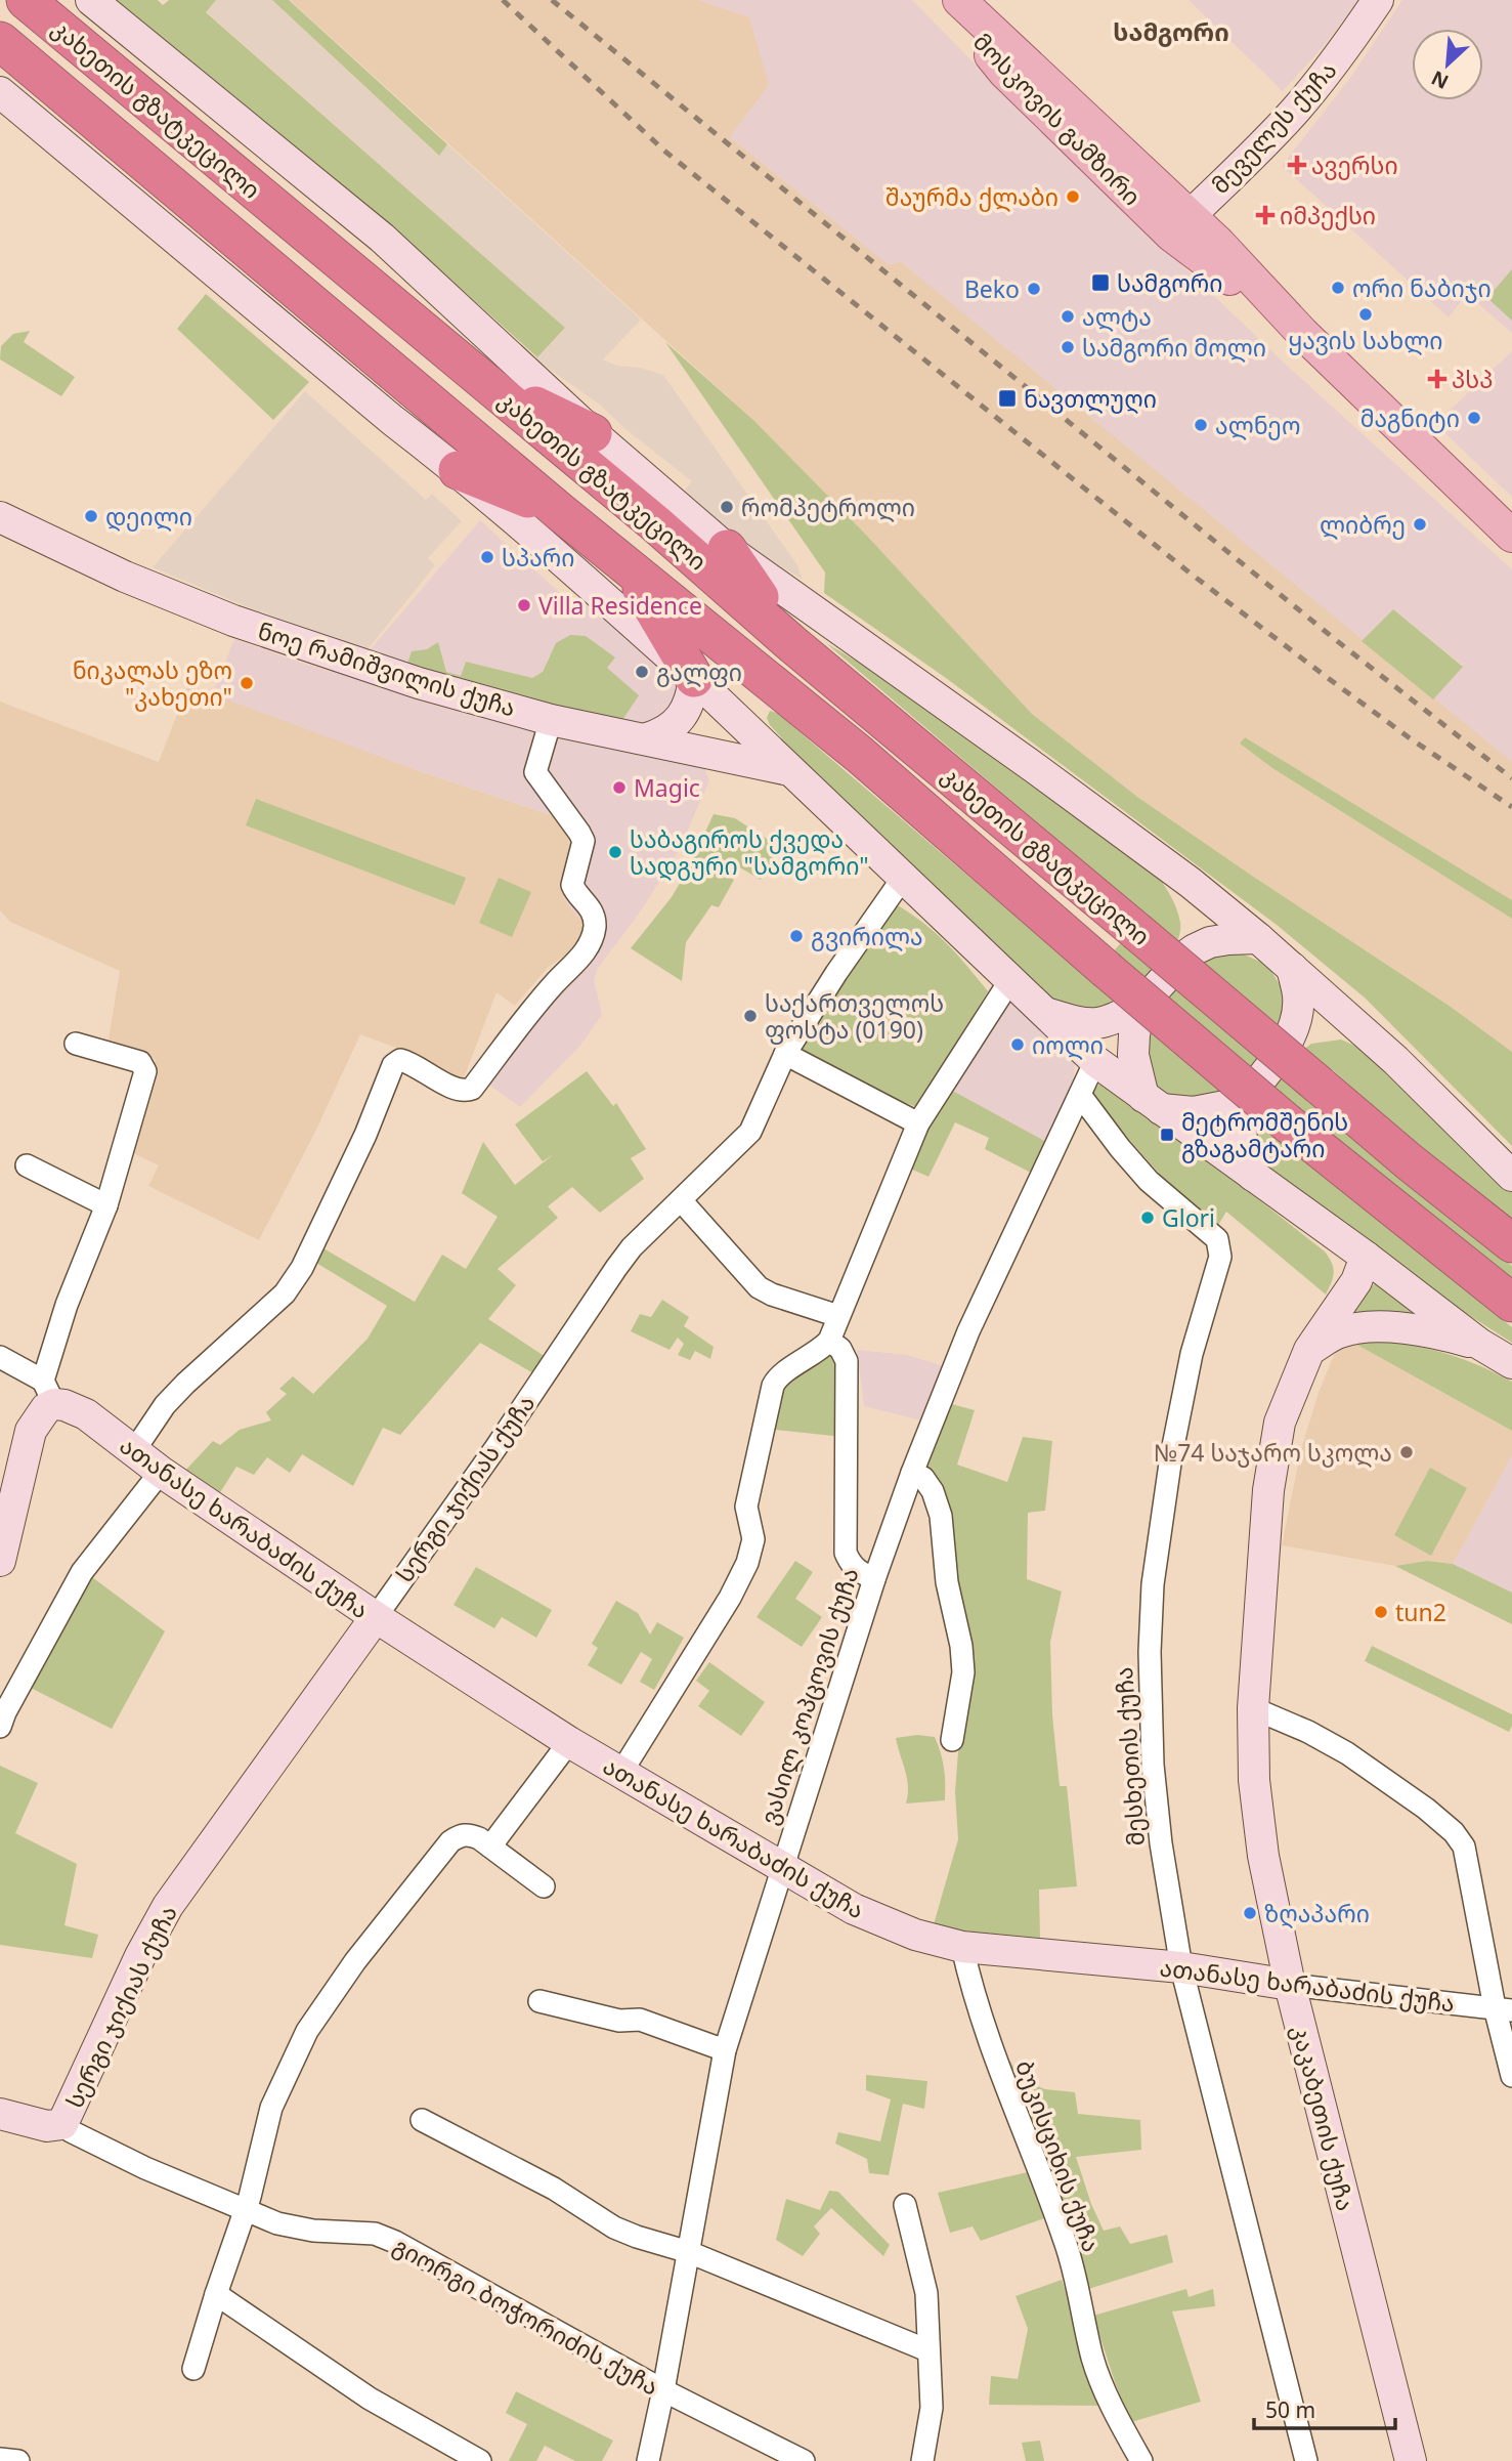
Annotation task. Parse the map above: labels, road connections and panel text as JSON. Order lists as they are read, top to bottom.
{
  "streets": {
    "highway": ["კახეთის გზატკეცილი"],
    "main road": ["მოსკოვის გამზირი"],
    "street": [
      "მეველეს ქუჩა",
      "ნოე რამიშვილის ქუჩა",
      "სერგი ჯიქიას ქუჩა",
      "ათანასე ხარაბაძის ქუჩა",
      "ვასილ კოპცოვის ქუჩა",
      "მესხეთის ქუჩა",
      "კაკაბეთის ქუჩა",
      "ბუკისციხის ქუჩა",
      "გიორგი ბოჭორიძის ქუჩა"
    ]
  },
  "crossings": [
    ["მოსკოვის გამზირი", "მეველეს ქუჩა"],
    ["სერგი ჯიქიას ქუჩა", "ათანასე ხარაბაძის ქუჩა"],
    ["სერგი ჯიქიას ქუჩა", "გიორგი ბოჭორიძის ქუჩა"],
    ["ათანასე ხარაბაძის ქუჩა", "ვასილ კოპცოვის ქუჩა"],
    ["ათანასე ხარაბაძის ქუჩა", "მესხეთის ქუჩა"],
    ["ათანასე ხარაბაძის ქუჩა", "კაკაბეთის ქუჩა"],
    ["ათანასე ხარაბაძის ქუჩა", "ბუკისციხის ქუჩა"],
    ["ვასილ კოპცოვის ქუჩა", "მესხეთის ქუჩა"],
    ["ვასილ კოპცოვის ქუჩა", "გიორგი ბოჭორიძის ქუჩა"]
  ],
  "districts": ["სამგორი"],
  "places": {
    "health": ["ავერსი", "იმპექსი", "პსპ"],
    "other": [
      "შაურმა ქლაბი",
      "ორი ნაბიჯი",
      "Beko",
      "ყავის სახლი",
      "ალტა",
      "სამგორი მოლი",
      "მაგნიტი",
      "ალნეო",
      "რომპეტროლი",
      "დეილი",
      "ლიბრე",
      "სპარი",
      "Villa Residence",
      "გალფი",
      "ნიკალას ეზო \"კახეთი\"",
      "Magic",
      "საბაგიროს ქვედა სადგური \"სამგორი\"",
      "გვირილა",
      "საქართველოს ფოსტა (0190)",
      "იოლი",
      "Glori",
      "№74 საჯარო სკოლა",
      "tun2",
      "ზღაპარი"
    ],
    "transit": ["სამგორი", "ნავთლუღი", "მეტრომშენის გზაგამტარი"]
  },
  "scale_bar": "50 m",
  "north": "bottom left"
}
